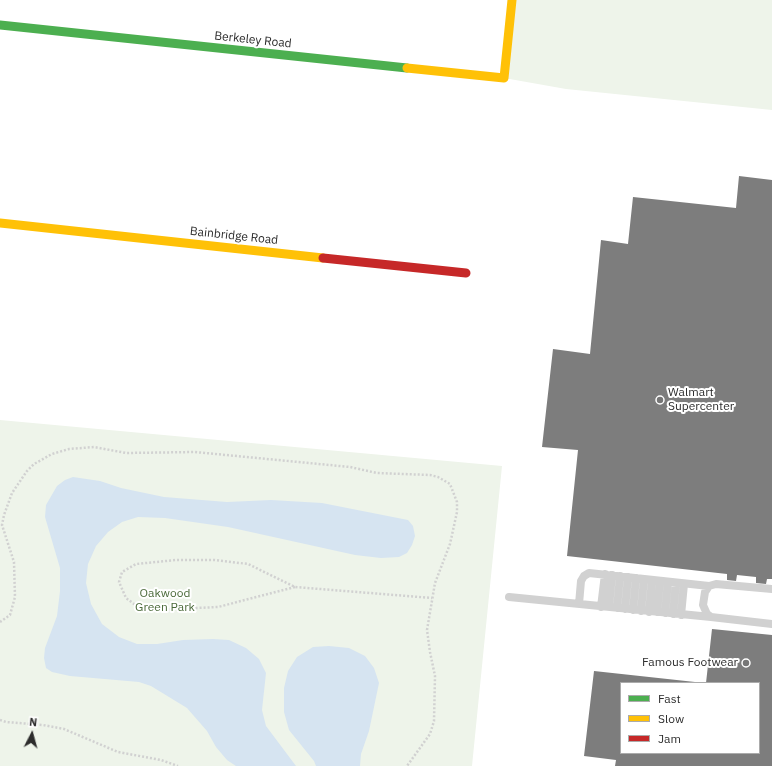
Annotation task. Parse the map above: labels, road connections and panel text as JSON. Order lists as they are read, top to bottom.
{
  "streets": {
    "street": ["Berkeley Road", "Bainbridge Road"]
  },
  "parks": ["Oakwood Green Park"],
  "places": ["Walmart Supercenter", "Famous Footwear"],
  "legend": ["Fast", "Slow", "Jam"],
  "north": "top"
}
